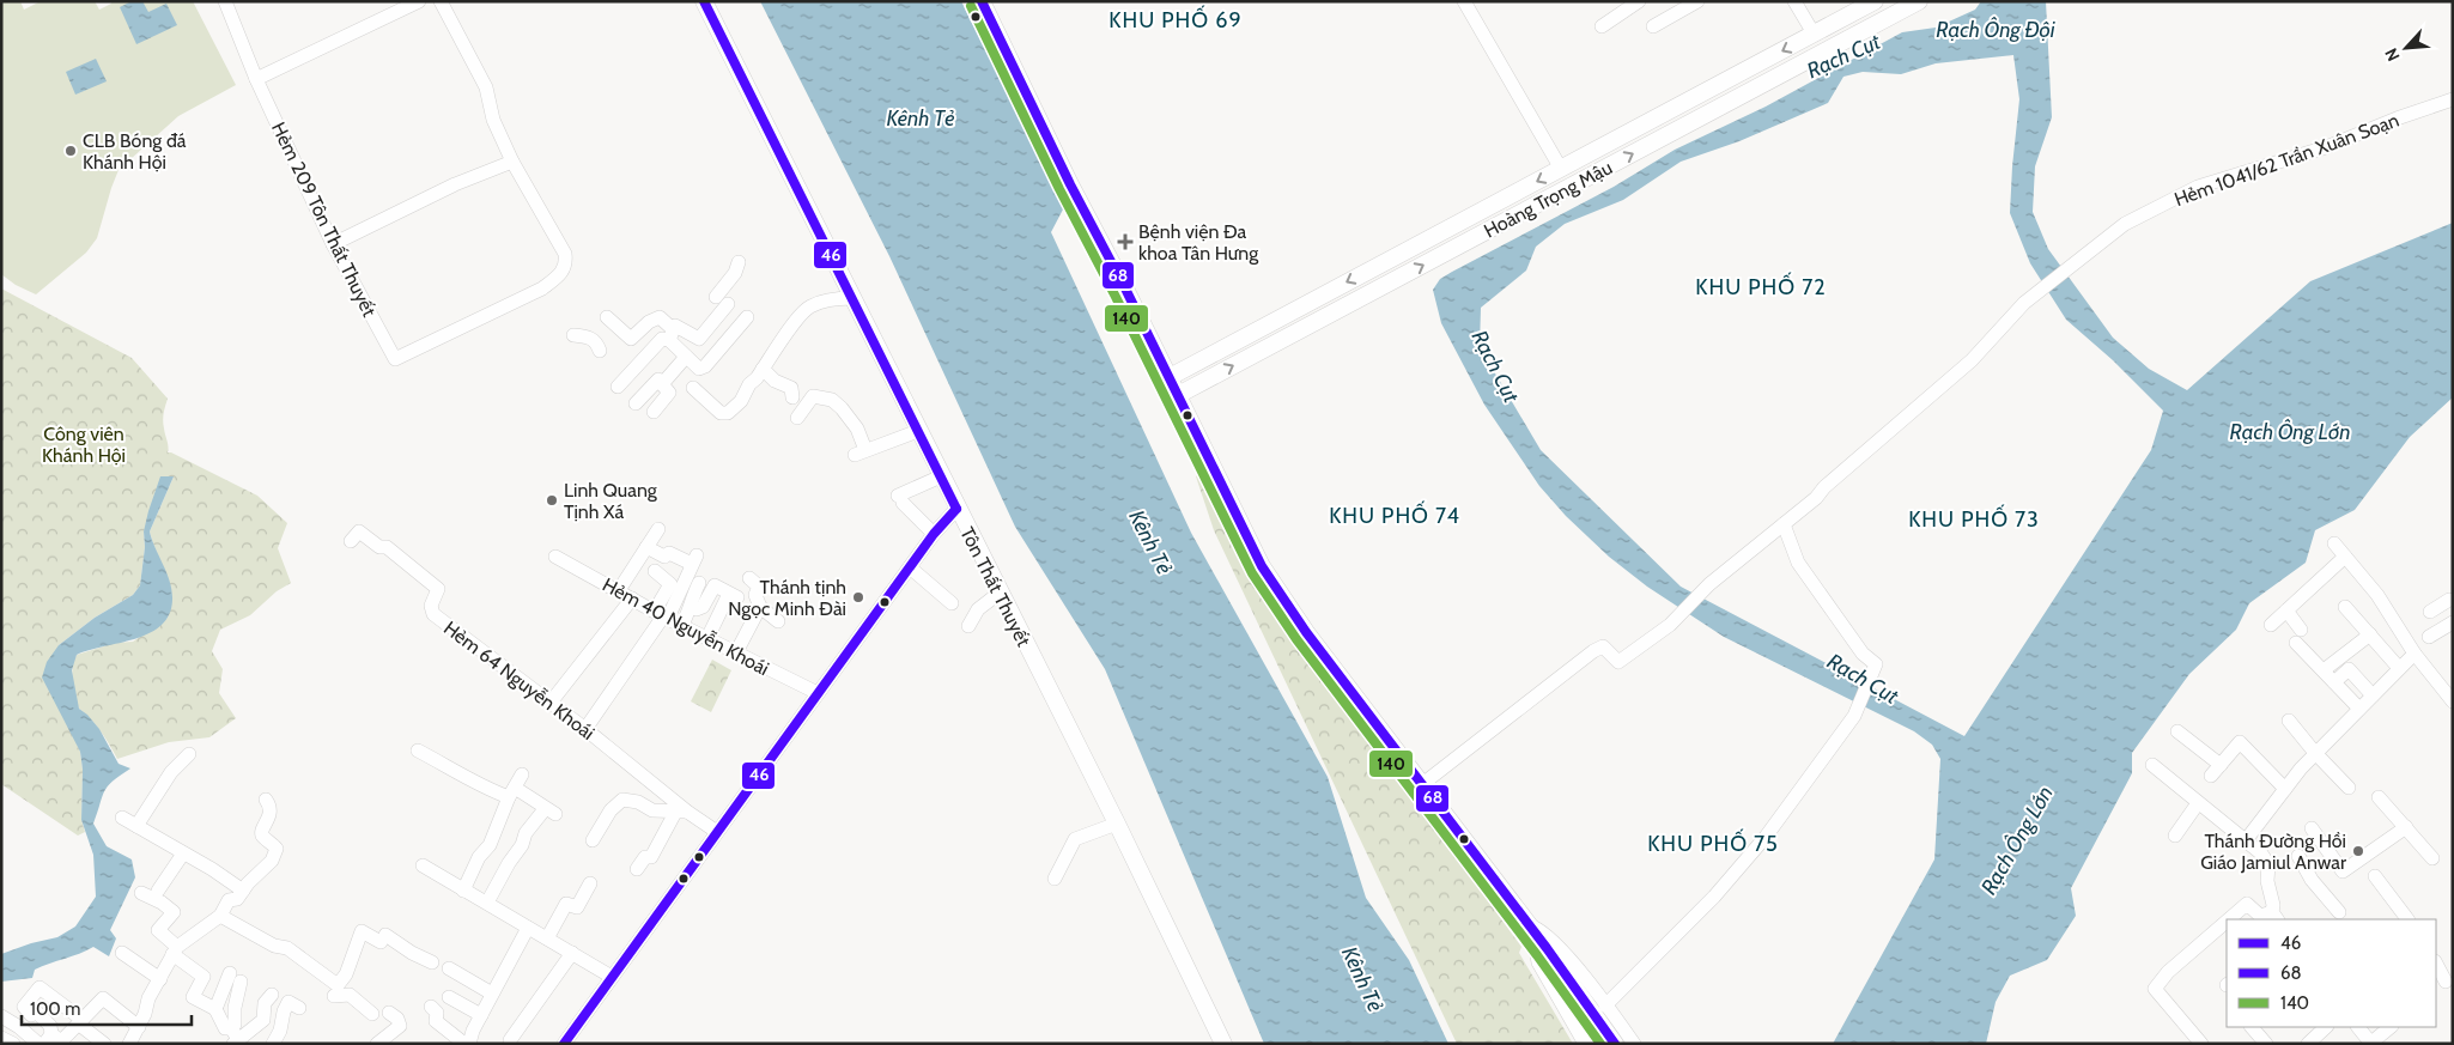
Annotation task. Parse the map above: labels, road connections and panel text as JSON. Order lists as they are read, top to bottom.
{
  "streets": {
    "main road": ["Hoàng Trọng Mậu", "Tôn Thất Thuyết"],
    "street": [
      "Hẻm 1041/62 Trần Xuân Soạn",
      "Hẻm 209 Tôn Thất Thuyết",
      "Hẻm 40 Nguyễn Khoái",
      "Hẻm 64 Nguyễn Khoái"
    ]
  },
  "districts": [
    "KHU PHỐ 69",
    "KHU PHỐ 72",
    "KHU PHỐ 74",
    "KHU PHỐ 73",
    "KHU PHỐ 75"
  ],
  "water": [
    "Rạch Ông Đội",
    "Rạch Cụt",
    "Kênh Tẻ",
    "Rạch Ông Lớn"
  ],
  "parks": ["Công viên Khánh Hội"],
  "places": {
    "other": [
      "CLB Bóng đá Khánh Hội",
      "Linh Quang Tịnh Xá",
      "Thánh tịnh Ngọc Minh Đài",
      "Thánh Đường Hồi Giáo Jamiul Anwar"
    ],
    "health": ["Bệnh viện Đa khoa Tân Hưng"]
  },
  "lines": ["transit line 46", "transit line 68", "transit line 140"],
  "legend": ["46", "68", "140"],
  "scale_bar": "100 m",
  "north": "bottom left"
}
